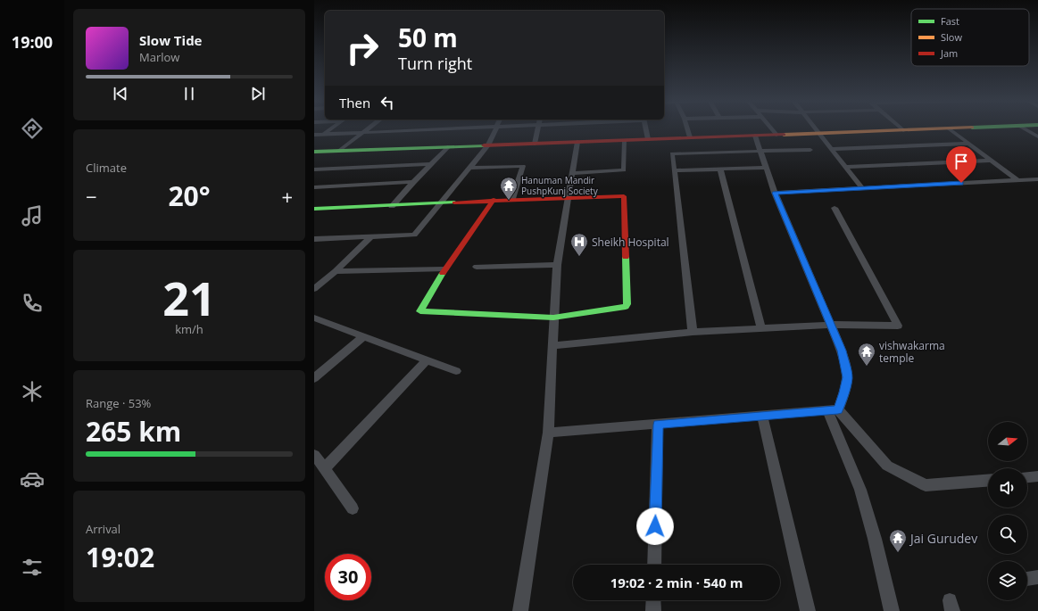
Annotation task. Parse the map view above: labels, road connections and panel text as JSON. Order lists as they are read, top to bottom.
{
  "places": {
    "temple": ["Hanuman Mandir PushpKunj Society", "vishwakarma temple", "Jai Gurudev"],
    "hospital": ["Sheikh Hospital"]
  },
  "legend": ["Fast", "Slow", "Jam"],
  "north": "right",
  "page": {
    "tabs": "19:00",
    "turn": ["50 m", "Turn right"],
    "song": ["Slow Tide", "Marlow"],
    "then": "Then",
    "tile": [
      "Climate",
      ["21", "km/h"],
      ["Range · 53%", "265 km"],
      ["Arrival", "19:02"]
    ],
    "heat": ["−", "20°", "+"],
    "limit": "30",
    "trip": "19:02 · 2 min · 540 m"
  }
}
